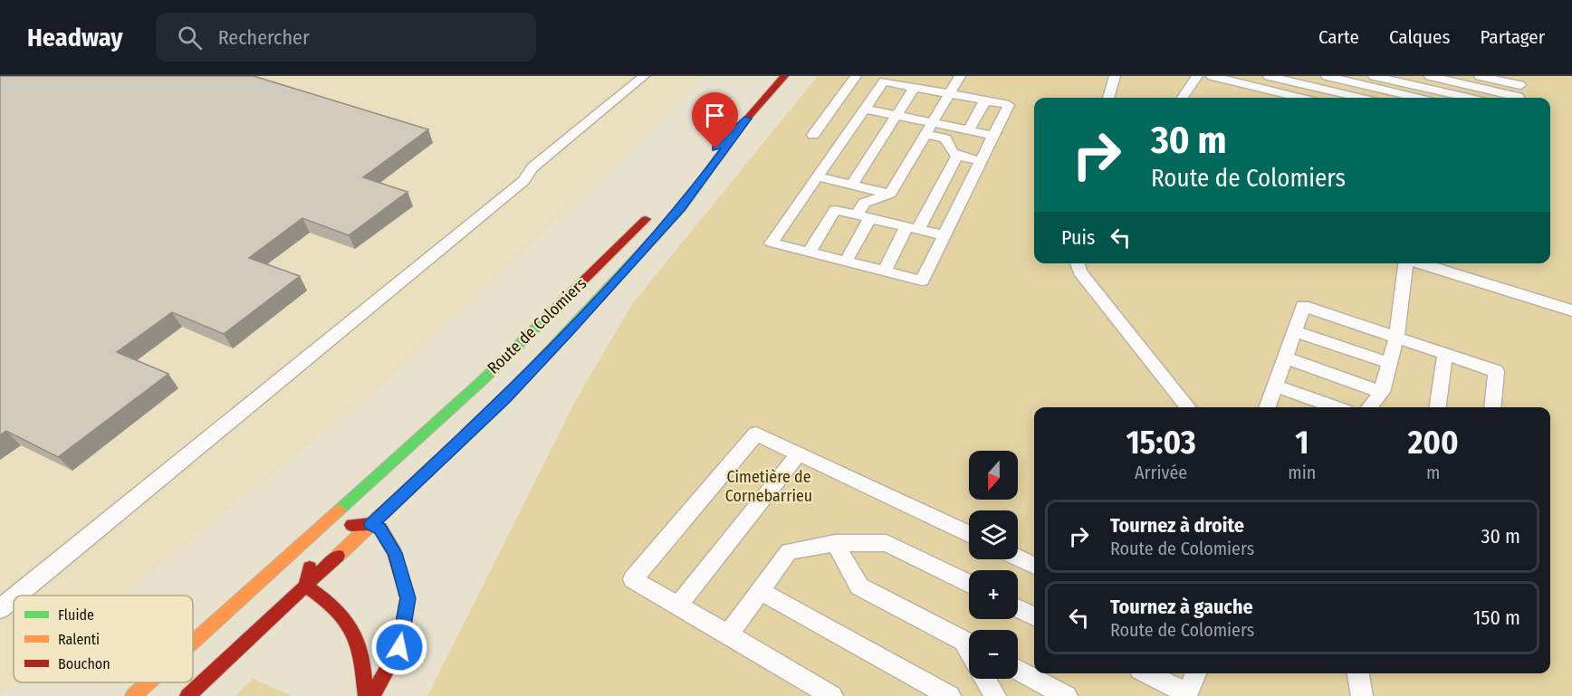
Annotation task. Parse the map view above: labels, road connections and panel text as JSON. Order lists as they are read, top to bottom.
{
  "streets": {
    "main road": ["Route de Colomiers"]
  },
  "parks": ["Cimetière de Cornebarrieu"],
  "legend": ["Fluide", "Ralenti", "Bouchon"],
  "north": "bottom",
  "page": {
    "header": "Headway",
    "search": "Rechercher",
    "nav": ["Carte", "Calques", "Partager"],
    "turn": ["30 m", "Route de Colomiers"],
    "then": "Puis",
    "eta": [
      "15:03",
      "Arrivée",
      "1",
      "min",
      "200",
      "m"
    ],
    "map_buttons": ["+", "−"],
    "list": [
      {
        "name": "Tournez à droite",
        "note": "Route de Colomiers",
        "value": "30 m"
      },
      {
        "name": "Tournez à gauche",
        "note": "Route de Colomiers",
        "value": "150 m"
      }
    ]
  }
}
